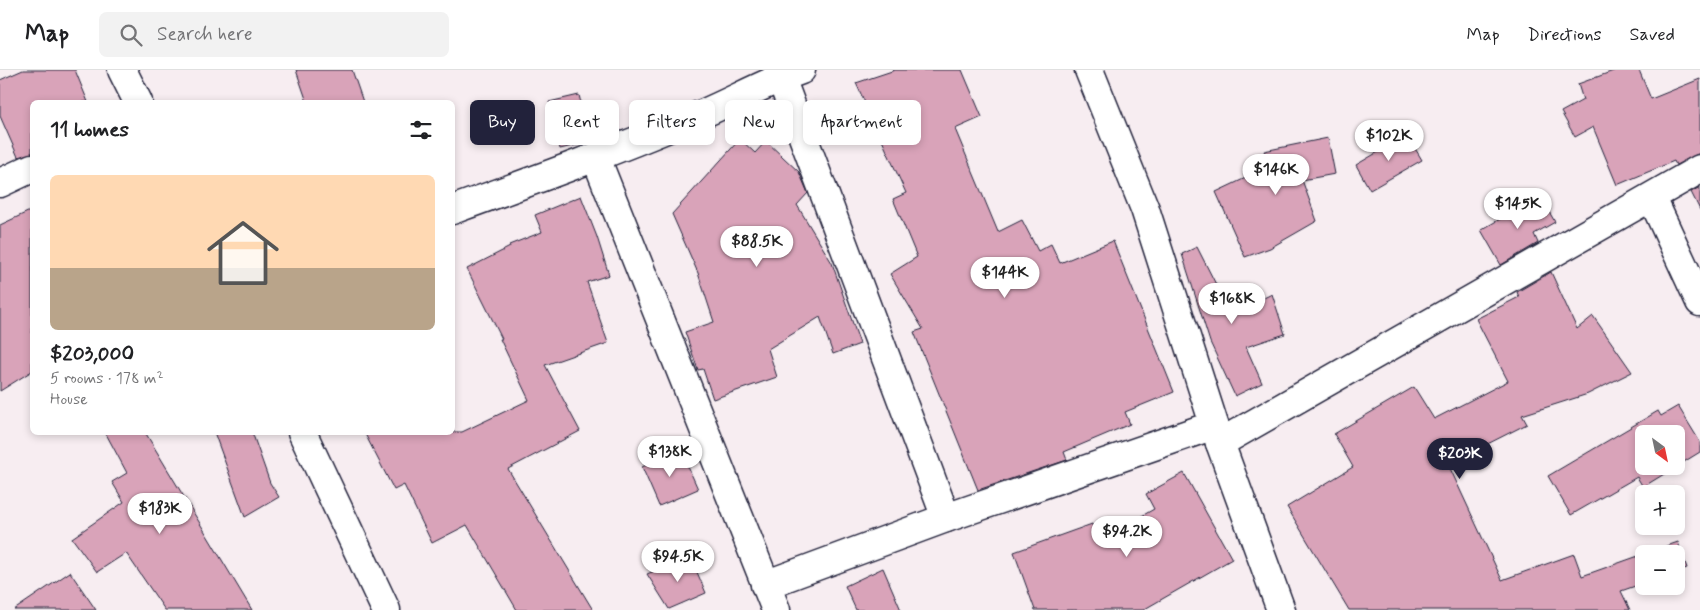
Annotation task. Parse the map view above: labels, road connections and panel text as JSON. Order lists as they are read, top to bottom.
{
  "north": "bottom right",
  "page": {
    "header": "Map",
    "search": "Search here",
    "nav": ["Map", "Directions", "Saved"],
    "chip": [
      "Buy",
      "Rent",
      "Filters",
      "New",
      "Apartment"
    ],
    "heading": "11 homes",
    "price": [
      "$102K",
      "$146K",
      "$145K",
      "$88.5K",
      "$144K",
      "$168K",
      "$138K",
      "$203K",
      "$183K",
      "$94.2K",
      "$94.5K"
    ],
    "list": [
      {
        "name": "$203,000",
        "note": "5 rooms · 178 m² · House"
      }
    ],
    "map_buttons": ["+", "−"]
  }
}
